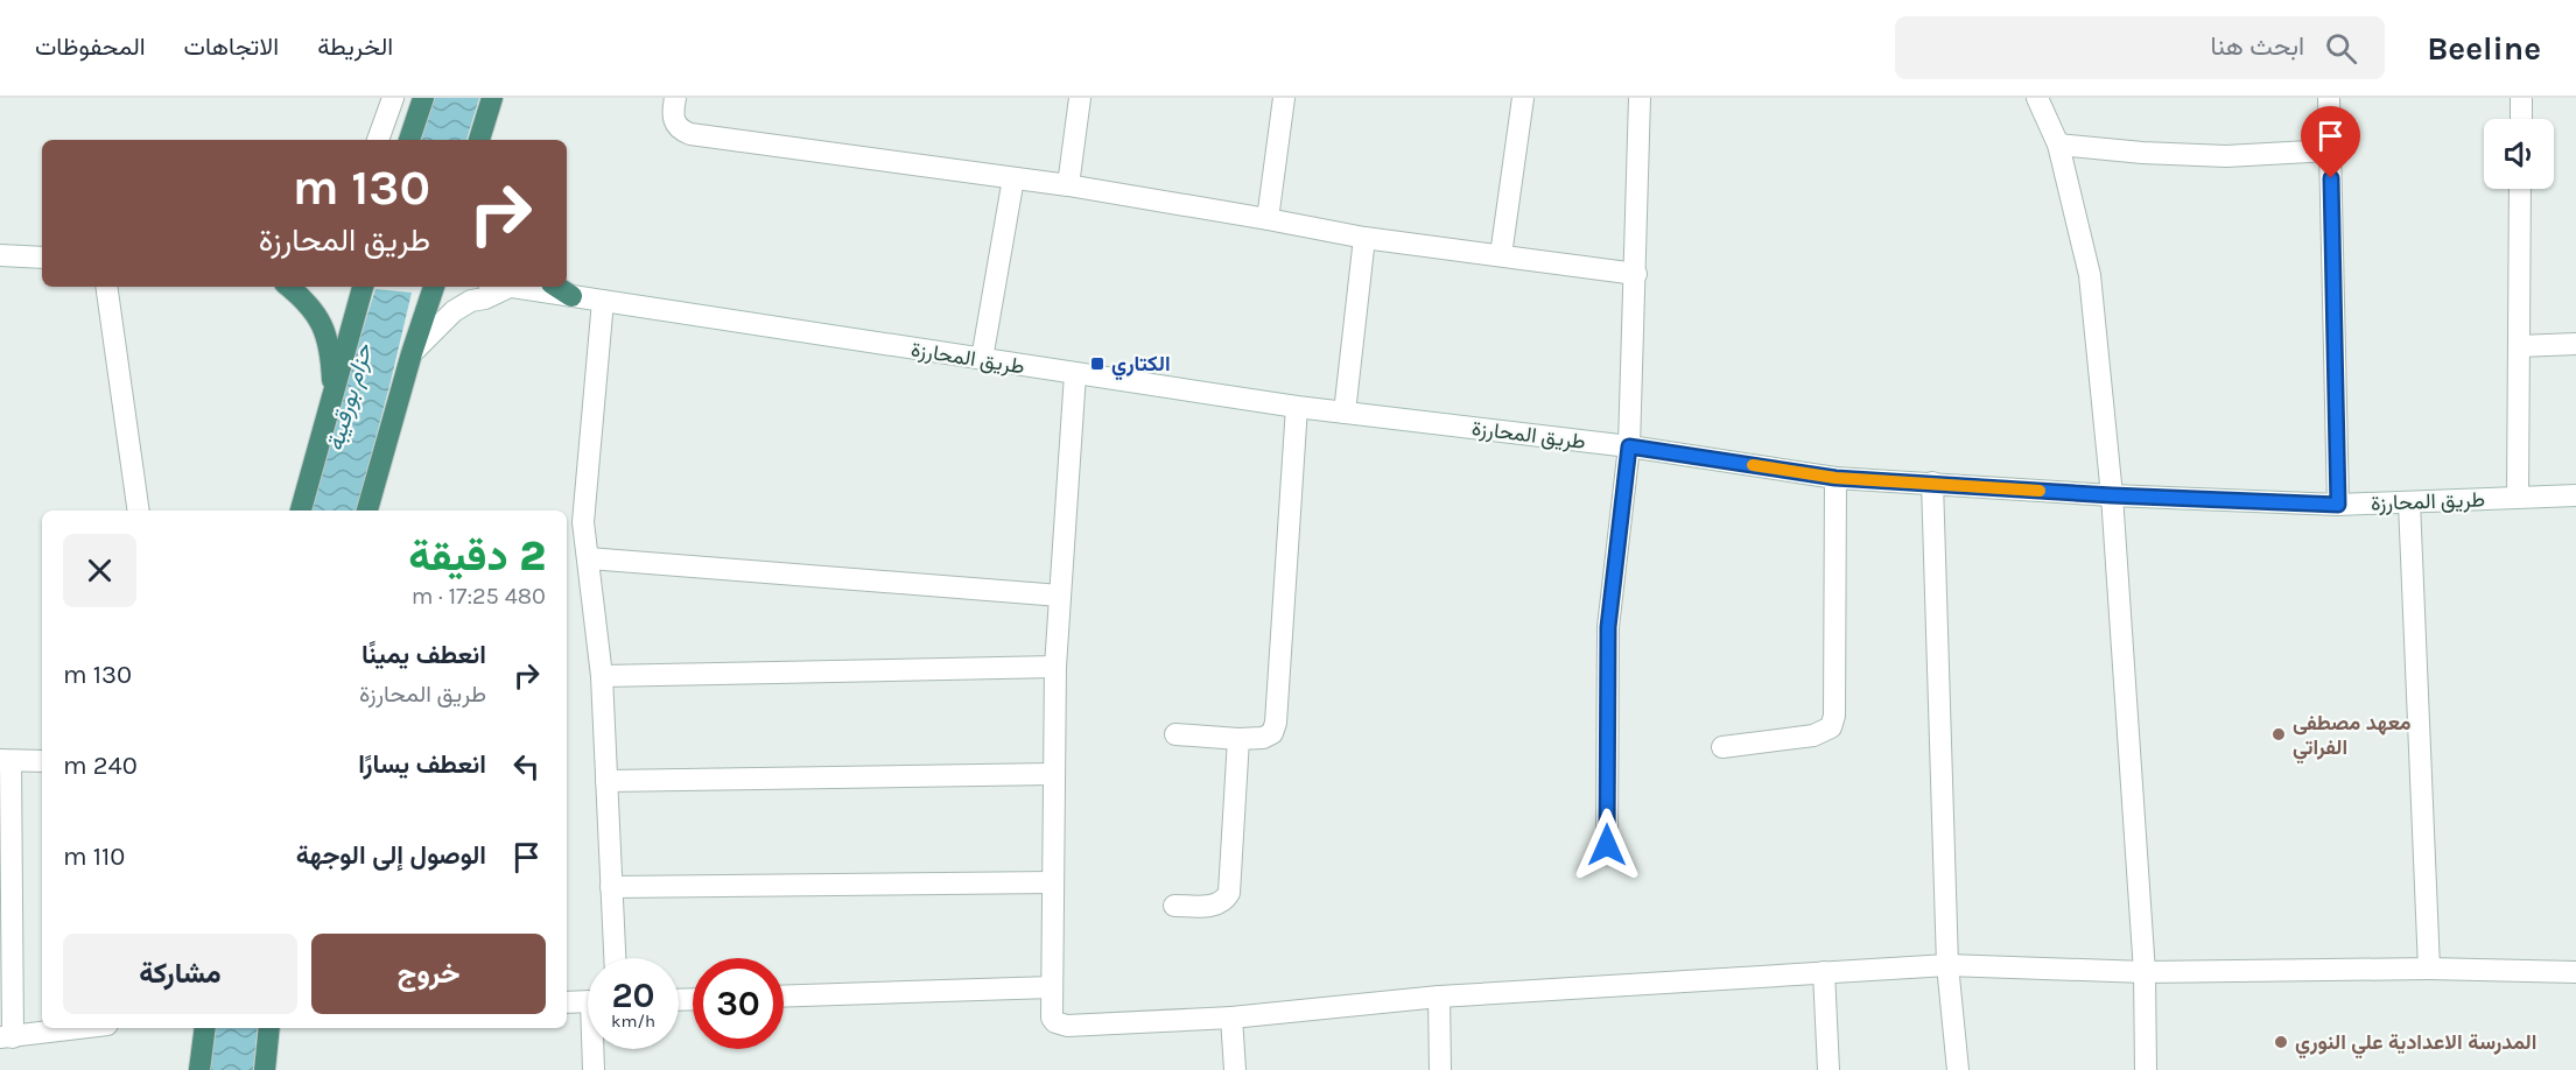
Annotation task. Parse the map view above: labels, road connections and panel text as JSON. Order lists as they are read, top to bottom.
{
  "streets": {
    "street": ["طريق المحارزة"]
  },
  "water": ["حزام بورقيبة"],
  "places": {
    "transit": ["الكتاري"],
    "other": ["معهد مصطفى الفراتي", "المدرسة الاعدادية علي النوري"]
  },
  "page": {
    "header": "Beeline",
    "search": "ابحث هنا",
    "nav": ["الخريطة", "الاتجاهات", "المحفوظات"],
    "turn": ["130 m", "طريق المحارزة"],
    "heading": ["2 دقيقة", "480 m · 17:25"],
    "list": [
      {
        "name": "انعطف يمينًا",
        "note": "طريق المحارزة",
        "value": "130 m"
      },
      {
        "name": "انعطف يسارًا",
        "value": "240 m"
      },
      {
        "name": "الوصول إلى الوجهة",
        "value": "110 m"
      }
    ],
    "buttons": ["خروج", "مشاركة"],
    "speed": "20 km/h",
    "limit": "30"
  }
}
